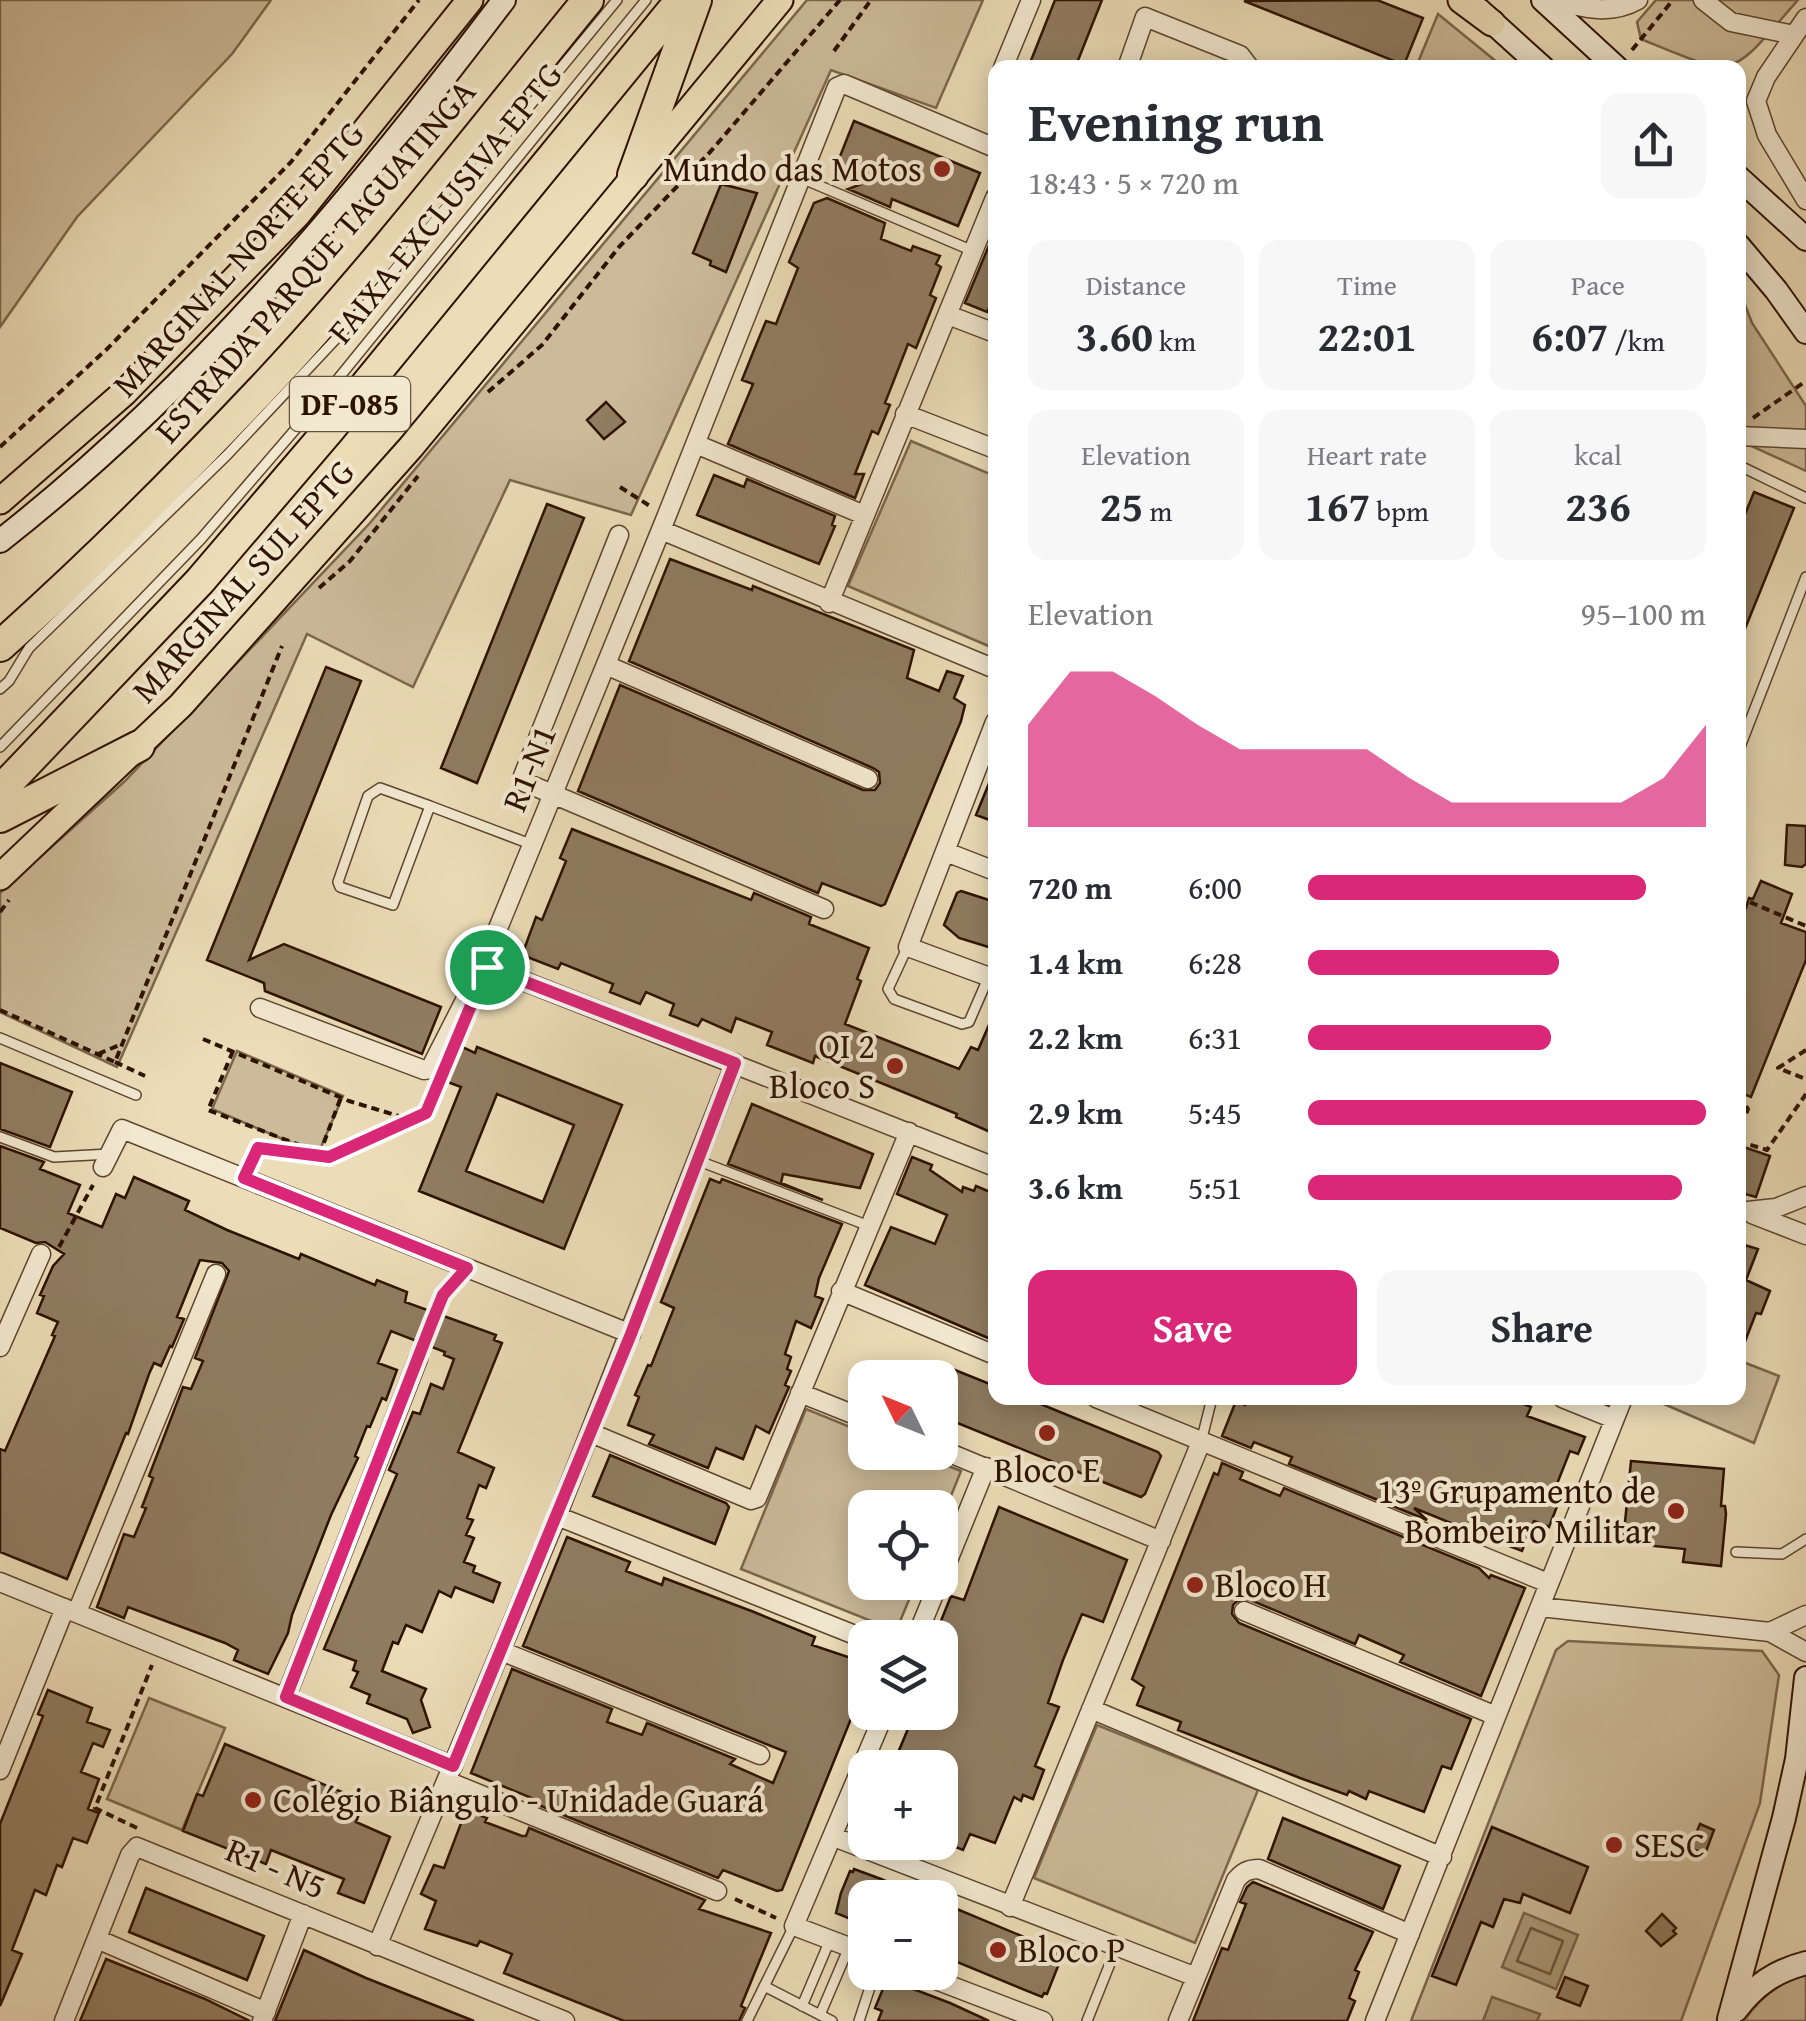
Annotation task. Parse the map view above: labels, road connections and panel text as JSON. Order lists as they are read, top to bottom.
{
  "streets": {
    "highway": ["ESTRADA PARQUE TAGUATINGA", "DF-085"],
    "main road": ["MARGINAL NORTE EPTG", "MARGINAL SUL EPTG"],
    "street": ["R1-N1", "R1 - N5"],
    "lane": ["FAIXA EXCLUSIVA EPTG"]
  },
  "places": [
    "Mundo das Motos",
    "QI 2 Bloco S",
    "Bloco E",
    "13º Grupamento de Bombeiro Militar",
    "Bloco H",
    "Colégio Biângulo - Unidade Guará",
    "SESC",
    "Bloco P"
  ],
  "north": "top left",
  "page": {
    "heading": ["Evening run", "18:43 · 5 × 720 m"],
    "stats": [
      ["Distance", "3.60 km"],
      ["Time", "22:01"],
      ["Pace", "6:07 /km"],
      ["Elevation", "25 m"],
      ["Heart rate", "167 bpm"],
      ["kcal", "236"]
    ],
    "chart": ["Elevation", "95–100 m"],
    "list": [
      {
        "name": "720 m",
        "note": "6:00"
      },
      {
        "name": "1.4 km",
        "note": "6:28"
      },
      {
        "name": "2.2 km",
        "note": "6:31"
      },
      {
        "name": "2.9 km",
        "note": "5:45"
      },
      {
        "name": "3.6 km",
        "note": "5:51"
      }
    ],
    "buttons": ["Save", "Share"],
    "map_buttons": ["+", "−"]
  }
}
